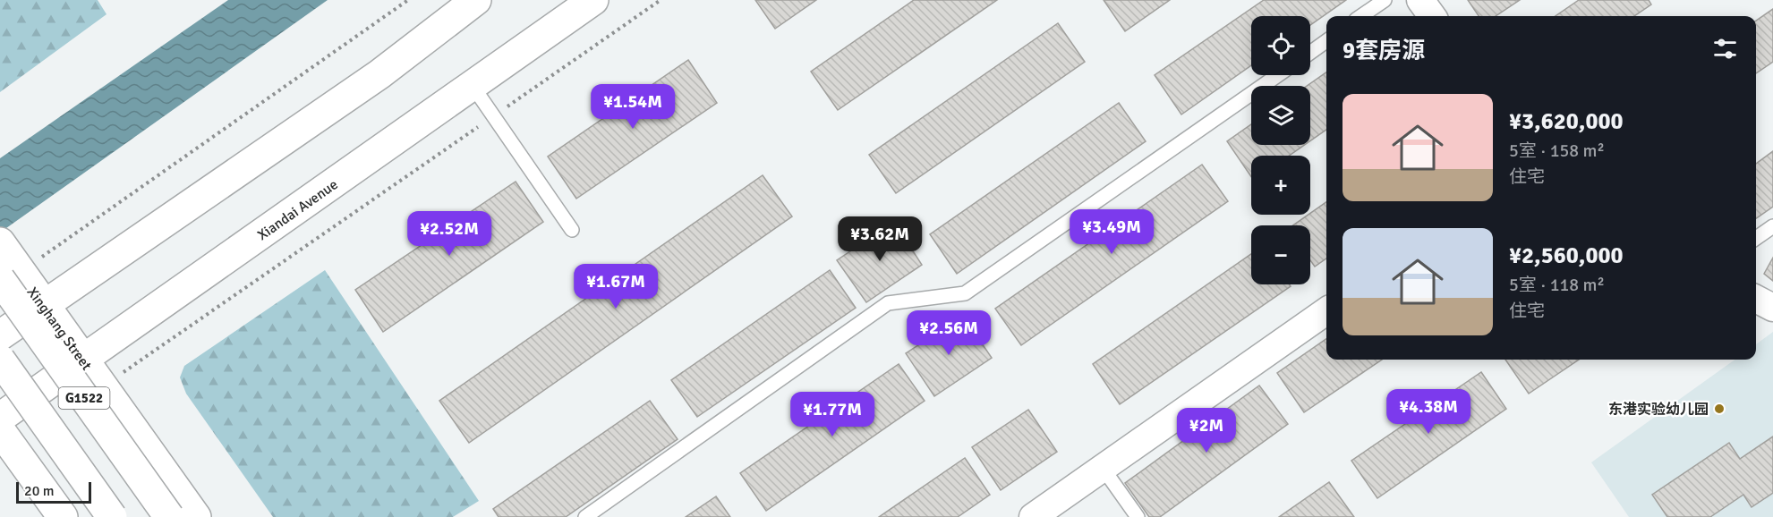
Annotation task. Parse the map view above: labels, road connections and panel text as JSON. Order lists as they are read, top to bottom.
{
  "streets": {
    "main road": ["Xiandai Avenue", "Xinghang Street", "G1522"]
  },
  "crossings": [
    ["Xiandai Avenue", "Xinghang Street"],
    ["Xinghang Street", "G1522"]
  ],
  "places": ["东港实验幼儿园"],
  "scale_bar": "20 m",
  "page": {
    "map_buttons": ["+", "−"],
    "heading": "9套房源",
    "list": [
      {
        "name": "¥3,620,000",
        "note": "5室 · 158 m² · 住宅"
      },
      {
        "name": "¥2,560,000",
        "note": "5室 · 118 m² · 住宅"
      }
    ],
    "price": [
      "¥1.54M",
      "¥3.49M",
      "¥2.52M",
      "¥3.62M",
      "¥1.67M",
      "¥2.56M",
      "¥4.38M",
      "¥1.77M",
      "¥2M"
    ],
    "scale": "20 m"
  }
}
